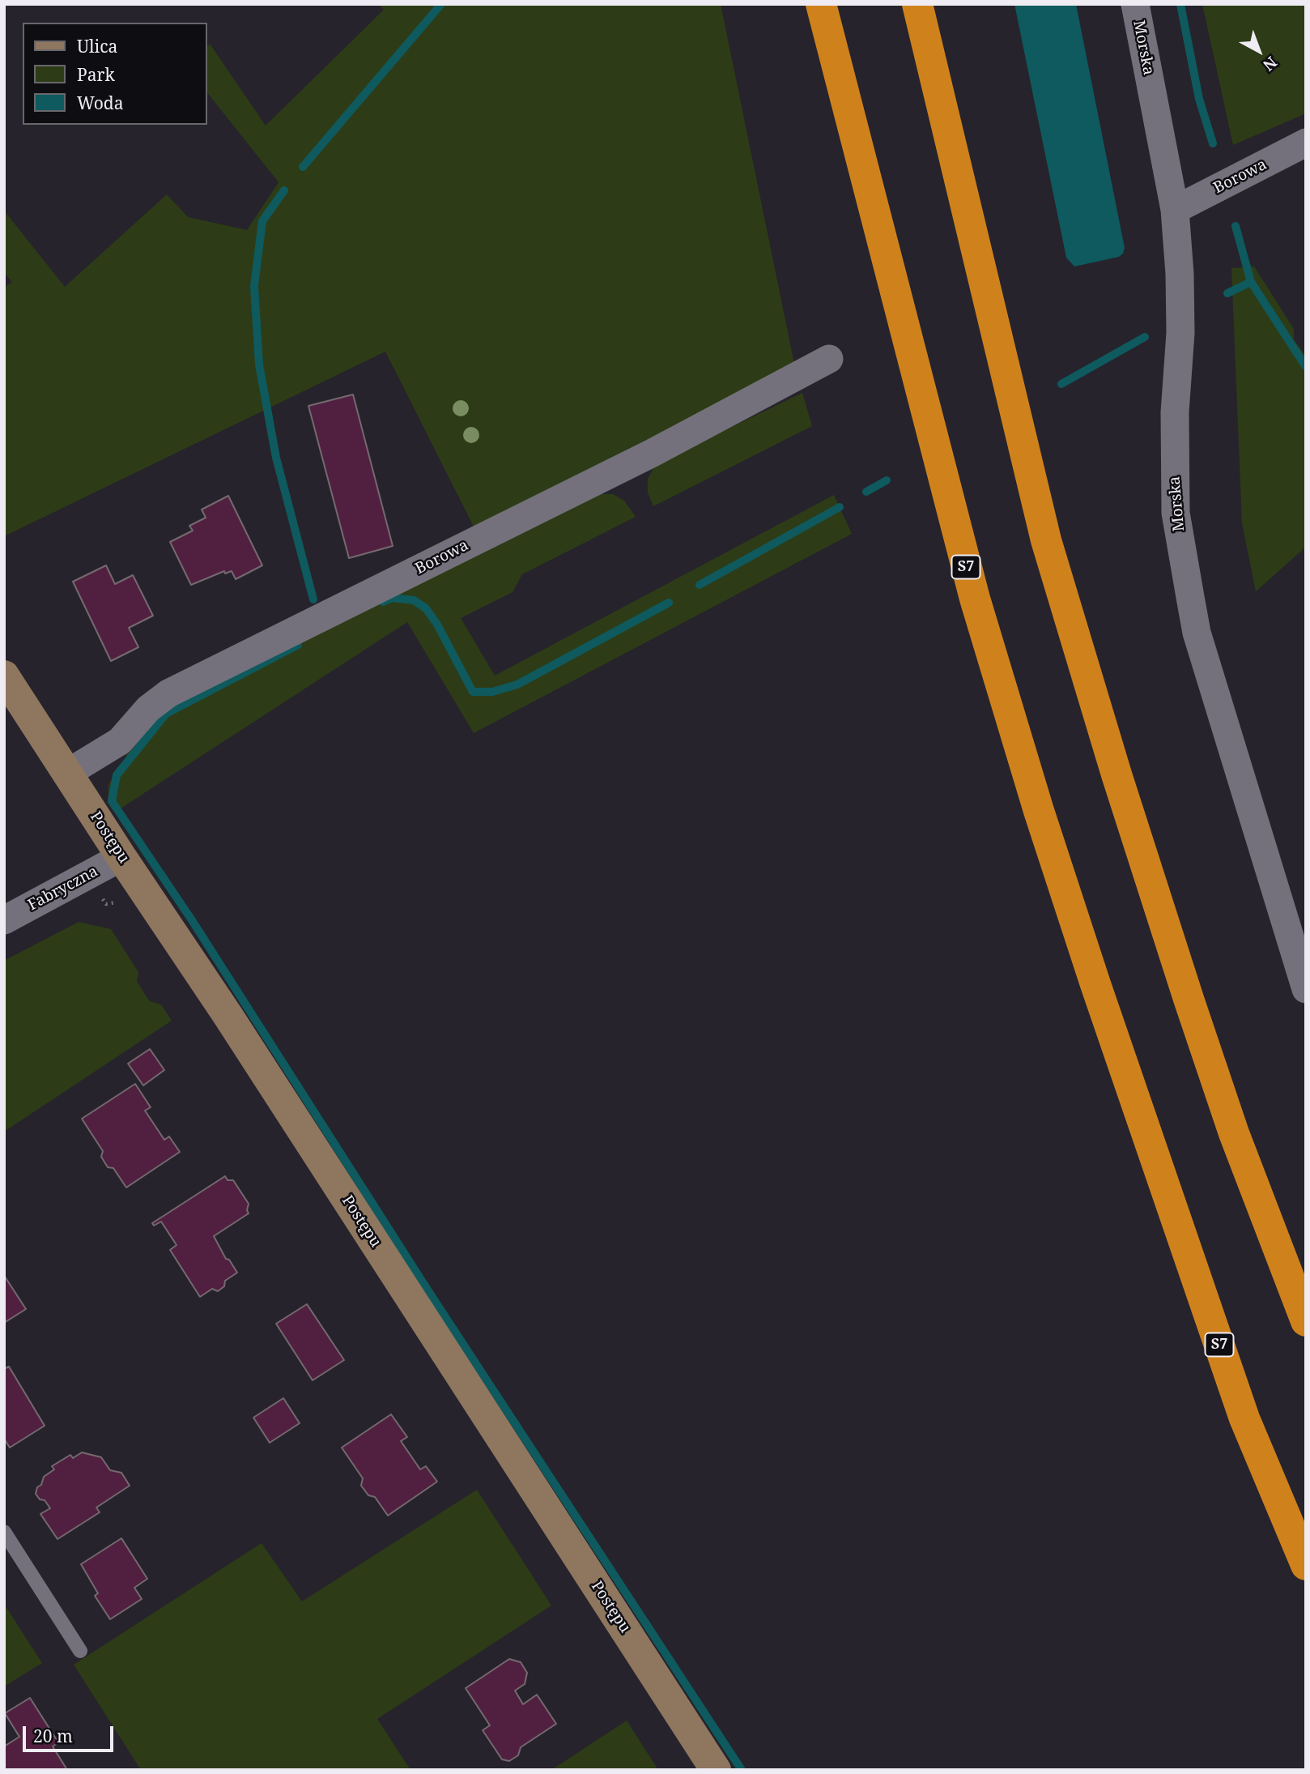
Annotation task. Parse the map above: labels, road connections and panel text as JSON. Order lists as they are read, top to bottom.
{
  "streets": {
    "highway": ["S7"],
    "street": [
      "Morska",
      "Borowa",
      "Postępu",
      "Fabryczna"
    ]
  },
  "crossings": [
    ["Morska", "Borowa"],
    ["Borowa", "Postępu"],
    ["Postępu", "Fabryczna"]
  ],
  "legend": ["Ulica", "Park", "Woda"],
  "scale_bar": "20 m",
  "north": "bottom right"
}
